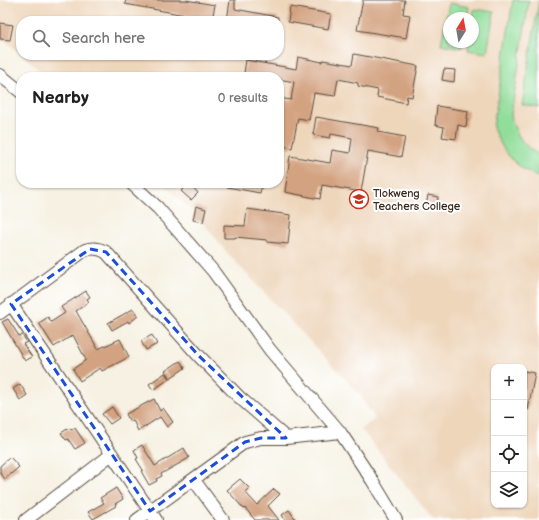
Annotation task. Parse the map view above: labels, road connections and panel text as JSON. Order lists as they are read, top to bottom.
{
  "places": {
    "school or university": ["Tlokweng Teachers College"]
  },
  "north": "top",
  "page": {
    "search": "Search here",
    "heading": ["Nearby", "0 results"],
    "map_buttons": ["+", "−"]
  }
}
